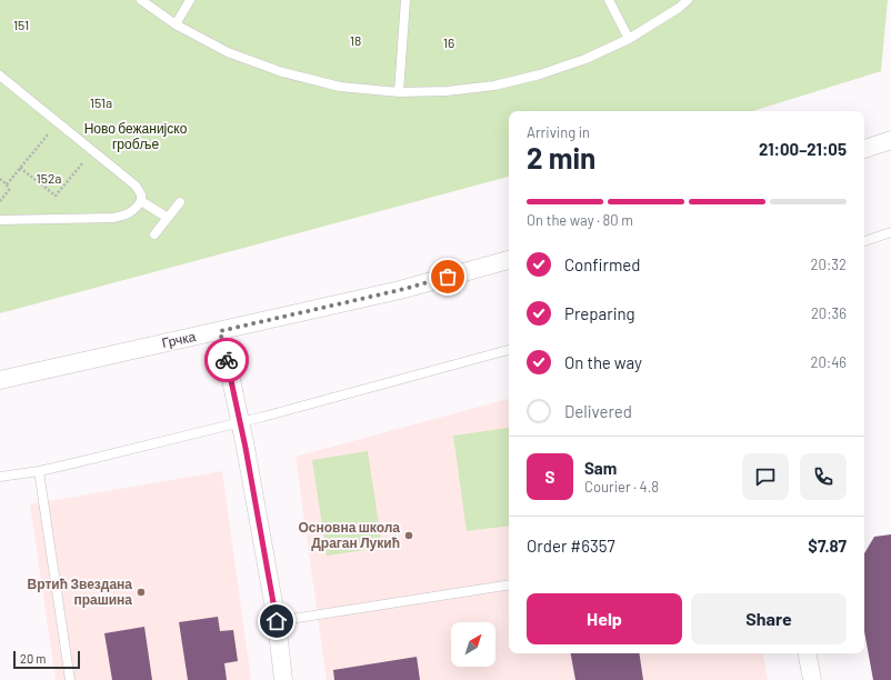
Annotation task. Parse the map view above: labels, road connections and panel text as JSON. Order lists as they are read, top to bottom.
{
  "streets": {
    "street": ["Грчка"]
  },
  "parks": [
    "151",
    "18",
    "16",
    "151a",
    "Ново бежанијско гробље",
    "152a"
  ],
  "places": ["Основна школа Драган Лукић", "Вртић Звездана прашина"],
  "scale_bar": "20 m",
  "north": "top right",
  "page": {
    "heading": ["2 min", "Arriving in", "21:00–21:05"],
    "panel": [
      "Sam",
      "Courier · 4.8",
      "Order #6357",
      "$7.87"
    ],
    "bar": "On the way · 80 m",
    "list": [
      ["Confirmed", "20:32"],
      ["Preparing", "20:36"],
      ["On the way", "20:46"],
      "Delivered"
    ],
    "round": "S",
    "buttons": ["Help", "Share"],
    "scale": "20 m"
  }
}
